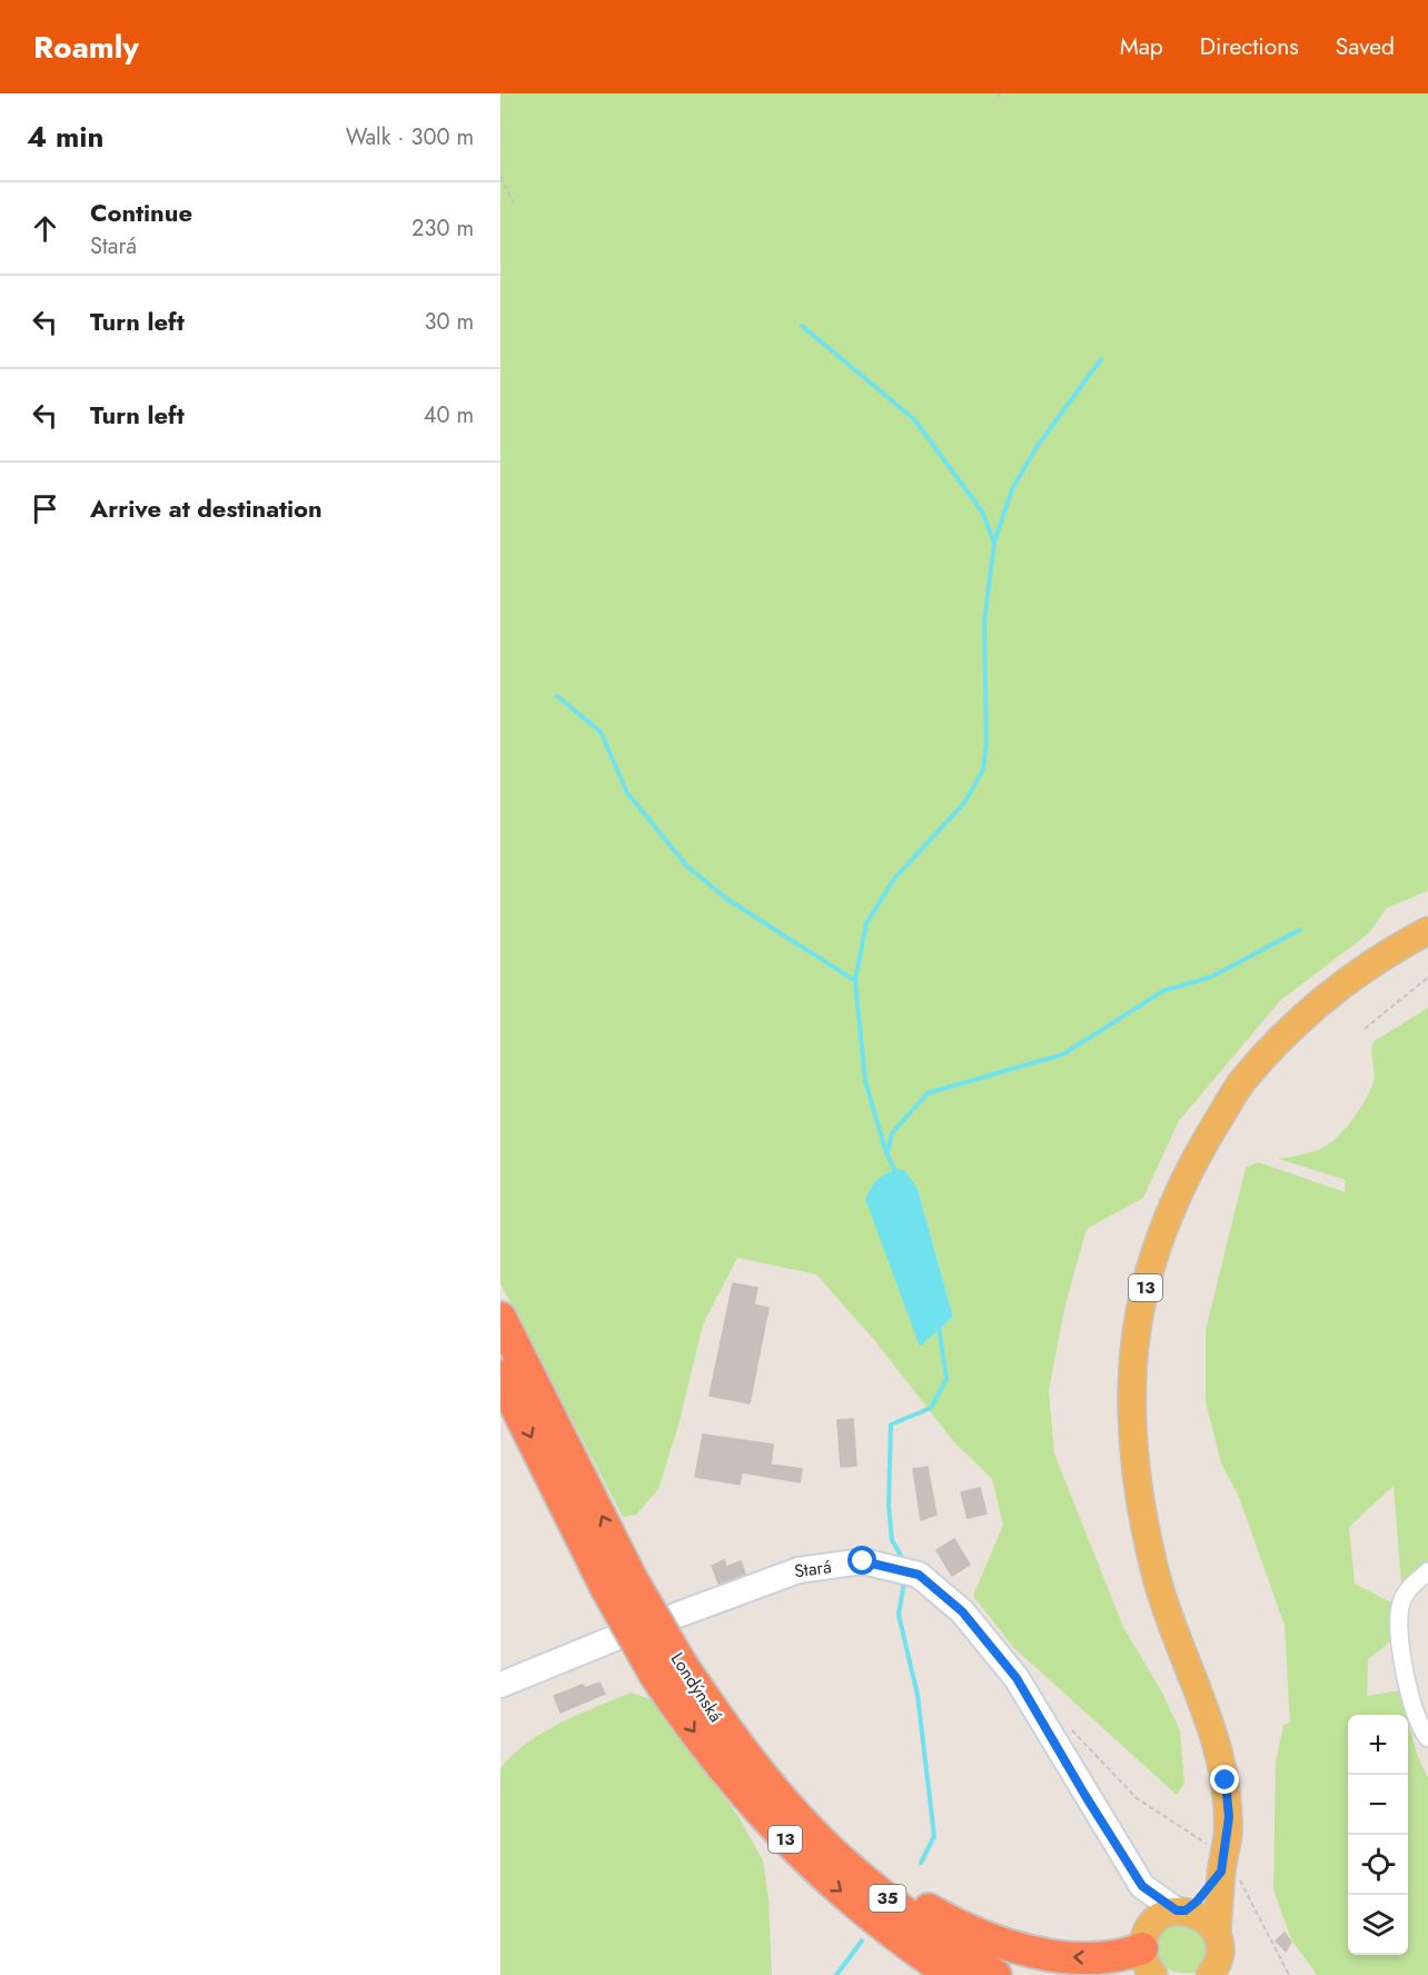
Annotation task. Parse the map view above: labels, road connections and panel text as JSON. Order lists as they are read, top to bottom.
{
  "streets": {
    "highway": ["13", "Londýnská", "35"],
    "street": ["Stará"]
  },
  "crossings": [
    ["13", "Stará"],
    ["13", "Londýnská"]
  ],
  "page": {
    "header": "Roamly",
    "nav": ["Map", "Directions", "Saved"],
    "heading": ["4 min", "Walk · 300 m"],
    "list": [
      ["Continue", "Stará", "230 m"],
      ["Turn left", "30 m"],
      ["Turn left", "40 m"],
      "Arrive at destination"
    ],
    "map_buttons": ["+", "−"]
  }
}
